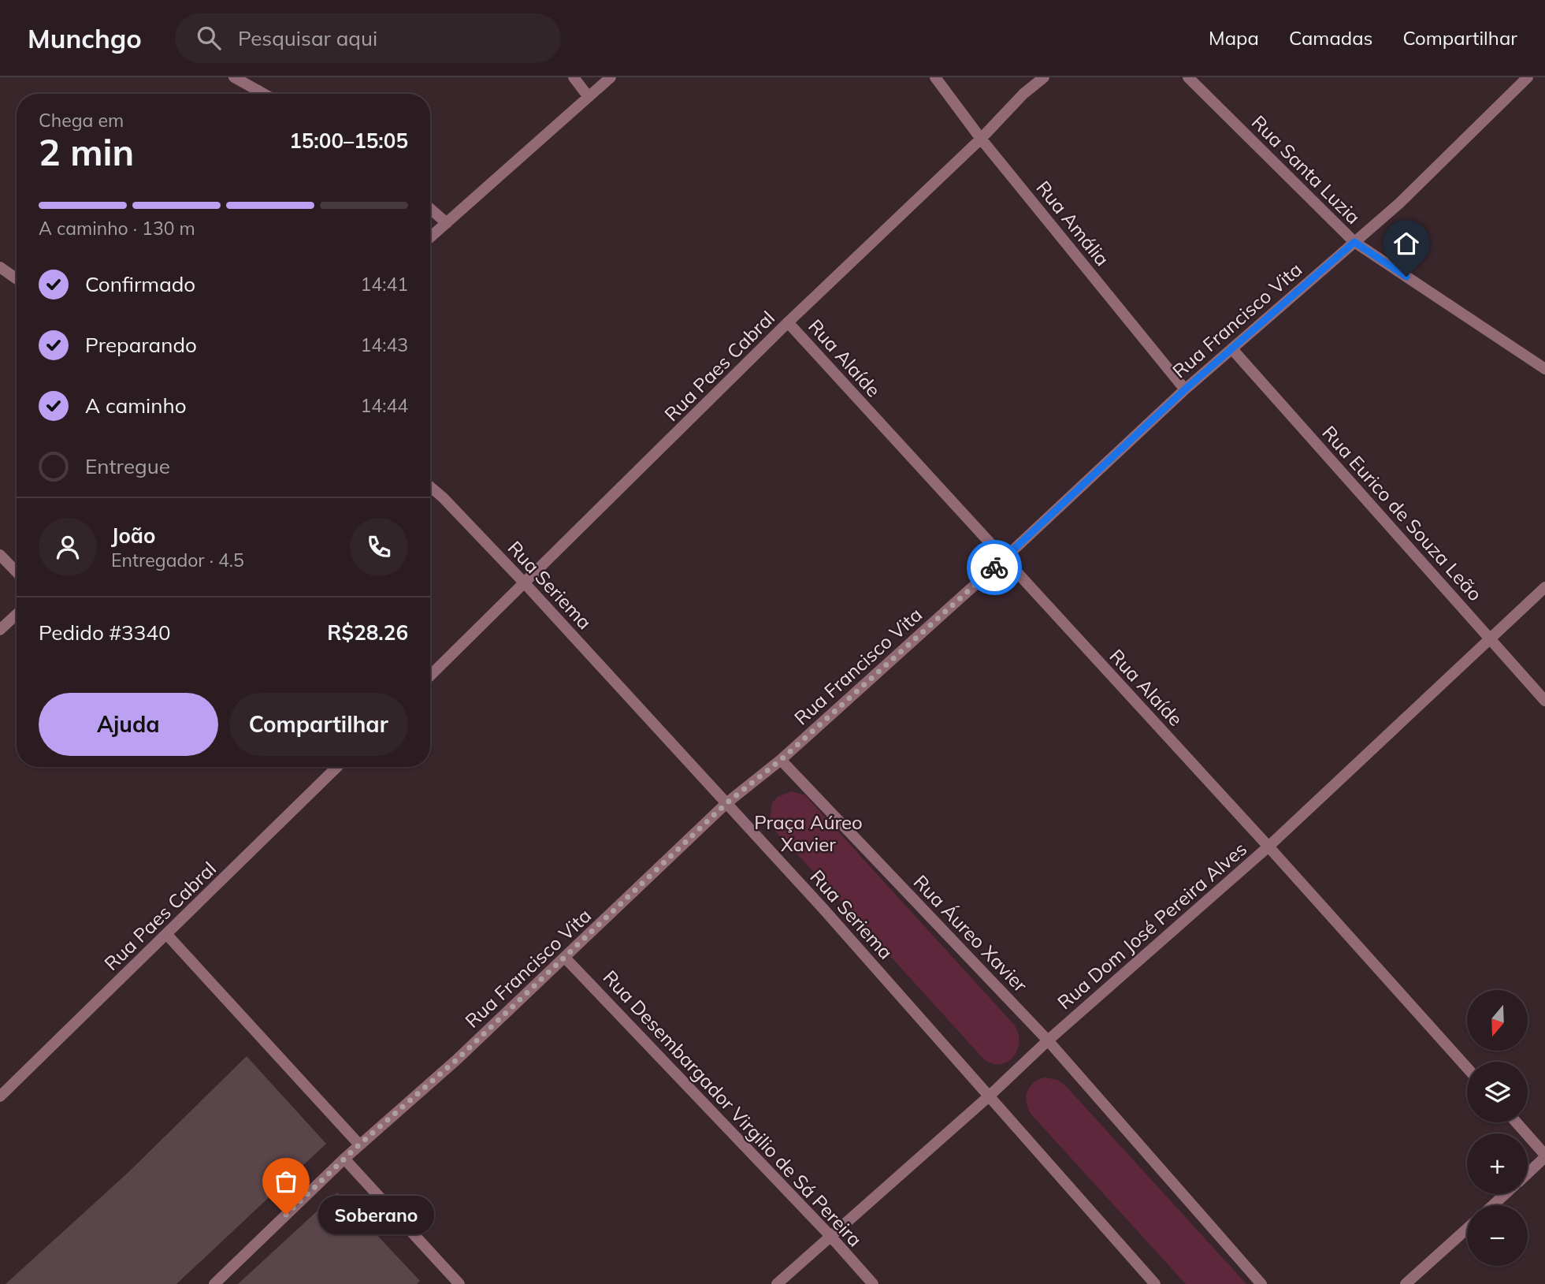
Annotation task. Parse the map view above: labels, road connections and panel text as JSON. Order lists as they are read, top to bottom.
{
  "streets": {
    "street": [
      "Rua Santa Luzia",
      "Rua Amália",
      "Rua Francisco Vita",
      "Rua Alaíde",
      "Rua Paes Cabral",
      "Rua Eurico de Souza Leão",
      "Rua Seriema",
      "Rua Dom José Pereira Alves",
      "Rua Áureo Xavier",
      "Rua Desembargador Virgilio de Sá Pereira"
    ]
  },
  "crossings": [
    ["Rua Santa Luzia", "Rua Francisco Vita"],
    ["Rua Amália", "Rua Francisco Vita"],
    ["Rua Amália", "Rua Paes Cabral"],
    ["Rua Francisco Vita", "Rua Alaíde"],
    ["Rua Francisco Vita", "Rua Eurico de Souza Leão"],
    ["Rua Francisco Vita", "Rua Seriema"],
    ["Rua Francisco Vita", "Rua Áureo Xavier"],
    ["Rua Francisco Vita", "Rua Desembargador Virgilio de Sá Pereira"],
    ["Rua Alaíde", "Rua Paes Cabral"],
    ["Rua Alaíde", "Rua Dom José Pereira Alves"],
    ["Rua Paes Cabral", "Rua Seriema"],
    ["Rua Eurico de Souza Leão", "Rua Dom José Pereira Alves"],
    ["Rua Seriema", "Rua Dom José Pereira Alves"],
    ["Rua Dom José Pereira Alves", "Rua Áureo Xavier"],
    ["Rua Dom José Pereira Alves", "Rua Desembargador Virgilio de Sá Pereira"]
  ],
  "parks": ["Praça Aúreo Xavier"],
  "places": ["Soberano"],
  "north": "bottom",
  "page": {
    "header": "Munchgo",
    "search": "Pesquisar aqui",
    "nav": ["Mapa", "Camadas", "Compartilhar"],
    "heading": ["2 min", "Chega em", "15:00–15:05"],
    "panel": [
      "João",
      "Entregador · 4.5",
      "Pedido #3340",
      "R$28.26"
    ],
    "bar": "A caminho · 130 m",
    "list": [
      ["Confirmado", "14:41"],
      ["Preparando", "14:43"],
      ["A caminho", "14:44"],
      "Entregue"
    ],
    "buttons": ["Ajuda", "Compartilhar"],
    "map_buttons": ["+", "−"],
    "bubble": "Soberano"
  }
}
